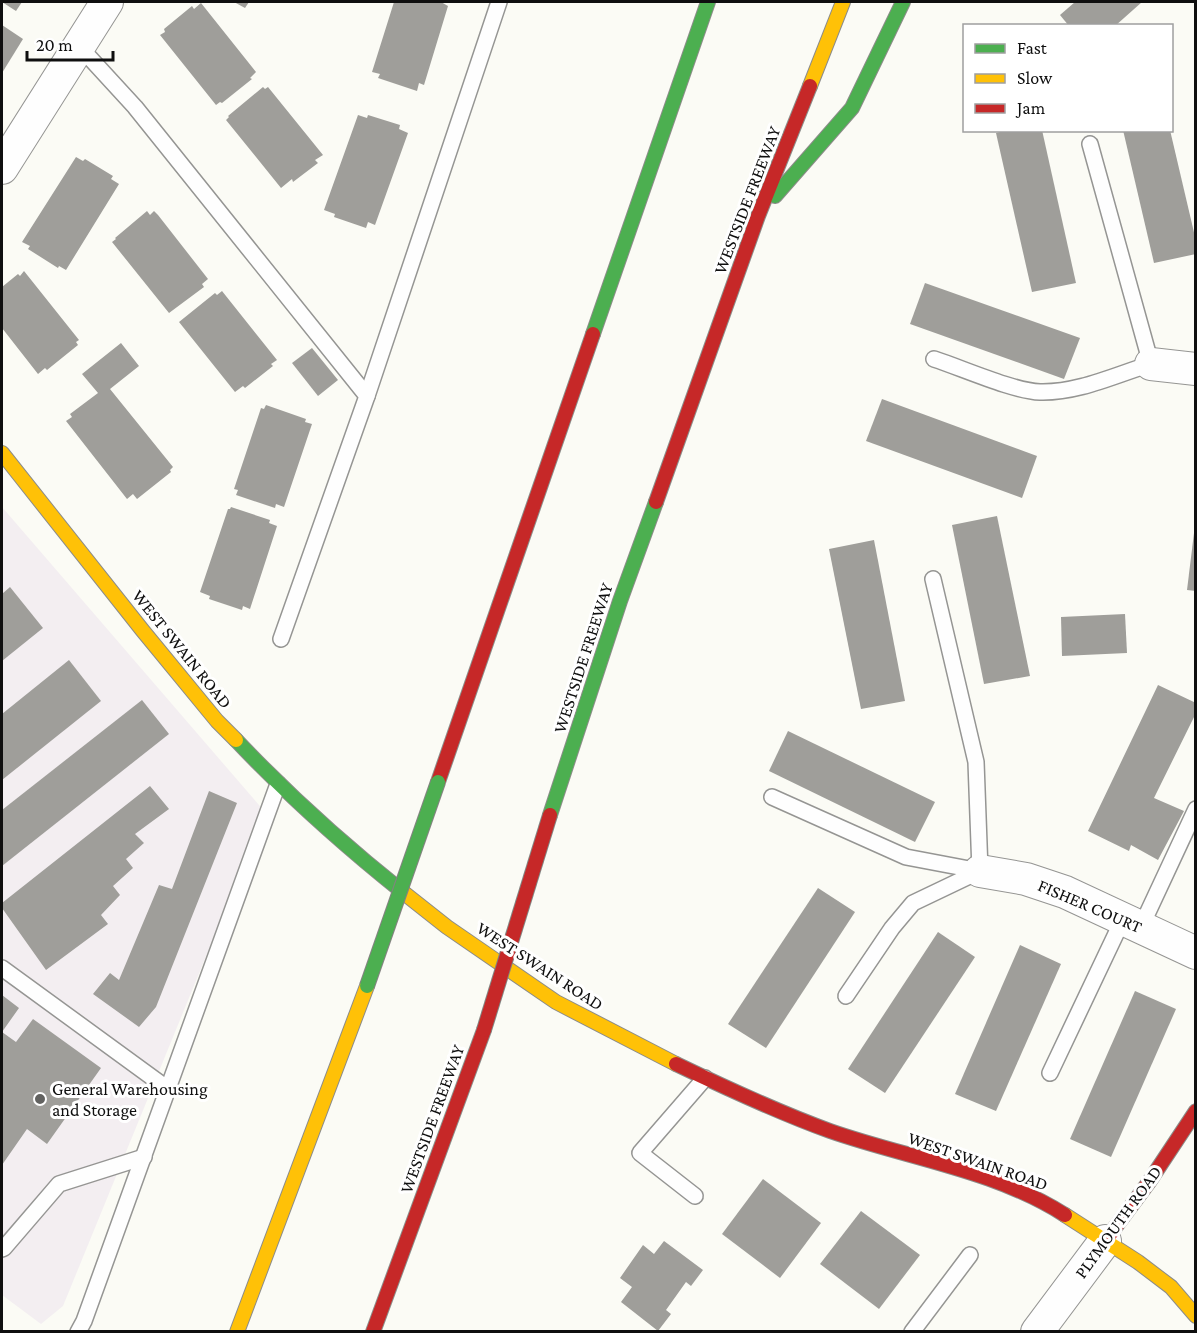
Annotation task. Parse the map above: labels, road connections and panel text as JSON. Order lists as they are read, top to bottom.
{
  "streets": {
    "main road": ["WESTSIDE FREEWAY", "WEST SWAIN ROAD", "PLYMOUTH ROAD"],
    "street": ["FISHER COURT"]
  },
  "crossings": [
    ["WEST SWAIN ROAD", "PLYMOUTH ROAD"]
  ],
  "places": ["General Warehousing and Storage"],
  "legend": ["Fast", "Slow", "Jam"],
  "scale_bar": "20 m"
}
